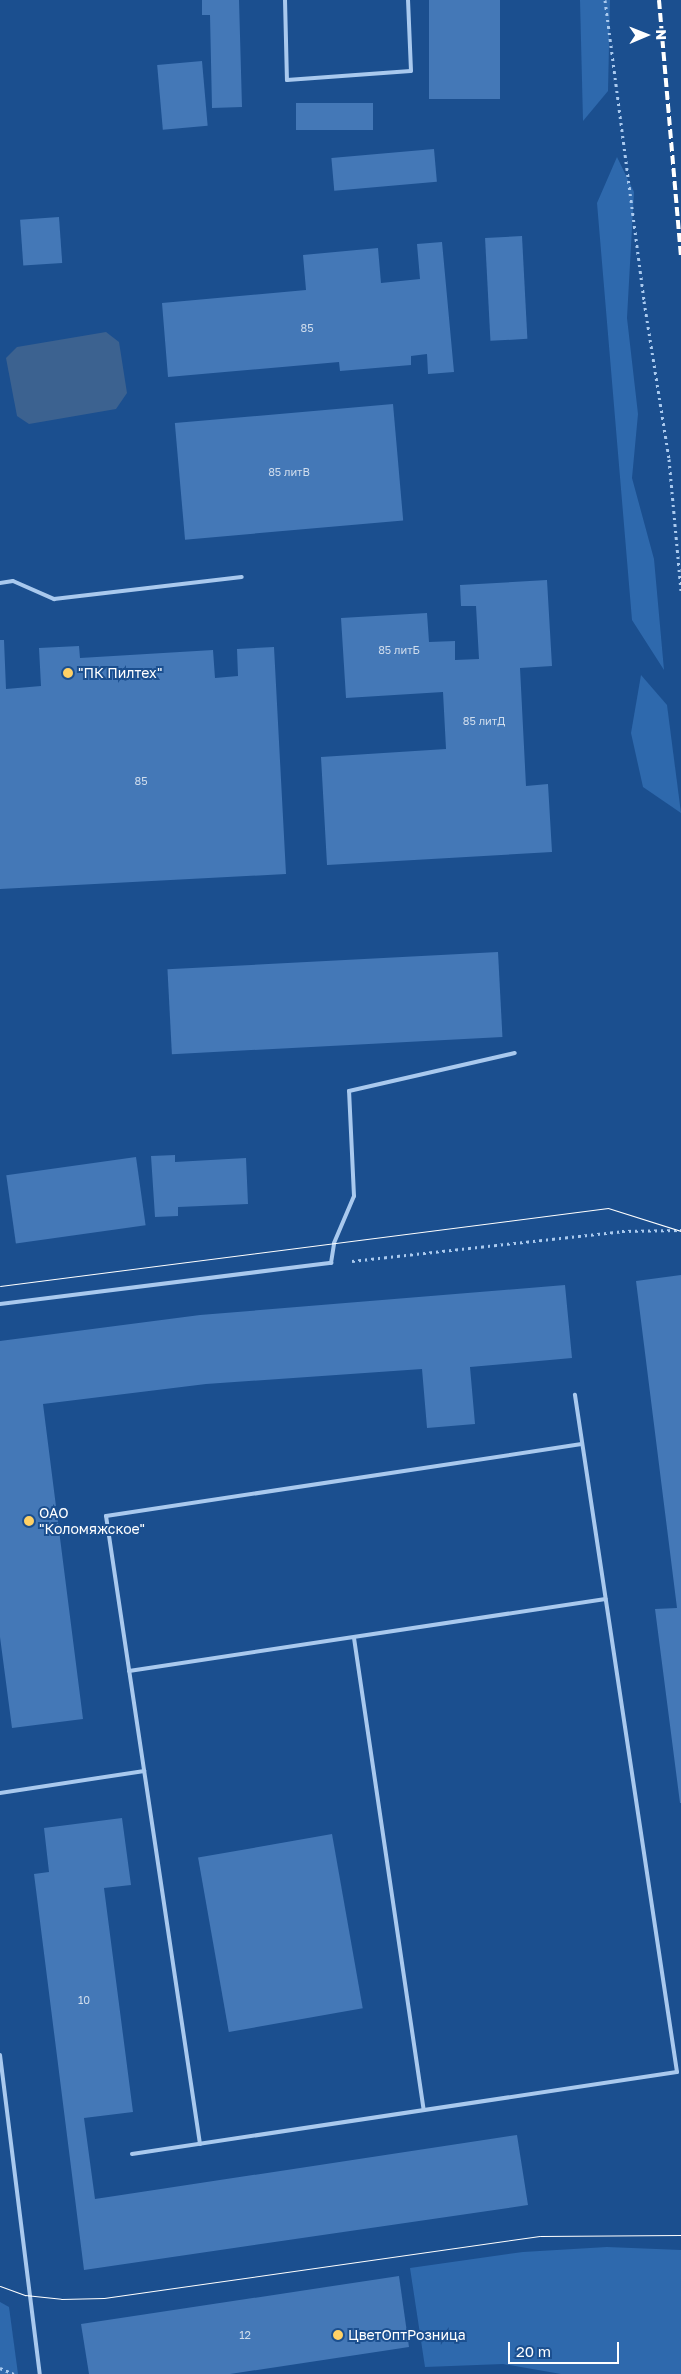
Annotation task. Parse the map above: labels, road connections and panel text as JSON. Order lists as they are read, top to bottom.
{
  "places": ["\"ПК Пилтех\"", "ОАО \"Коломяжское\"", "ЦветОптРозница"],
  "house_numbers": [
    "85",
    "85 литВ",
    "85 литБ",
    "85 литД",
    "85",
    "10",
    "12"
  ],
  "scale_bar": "20 m",
  "north": "right"
}
